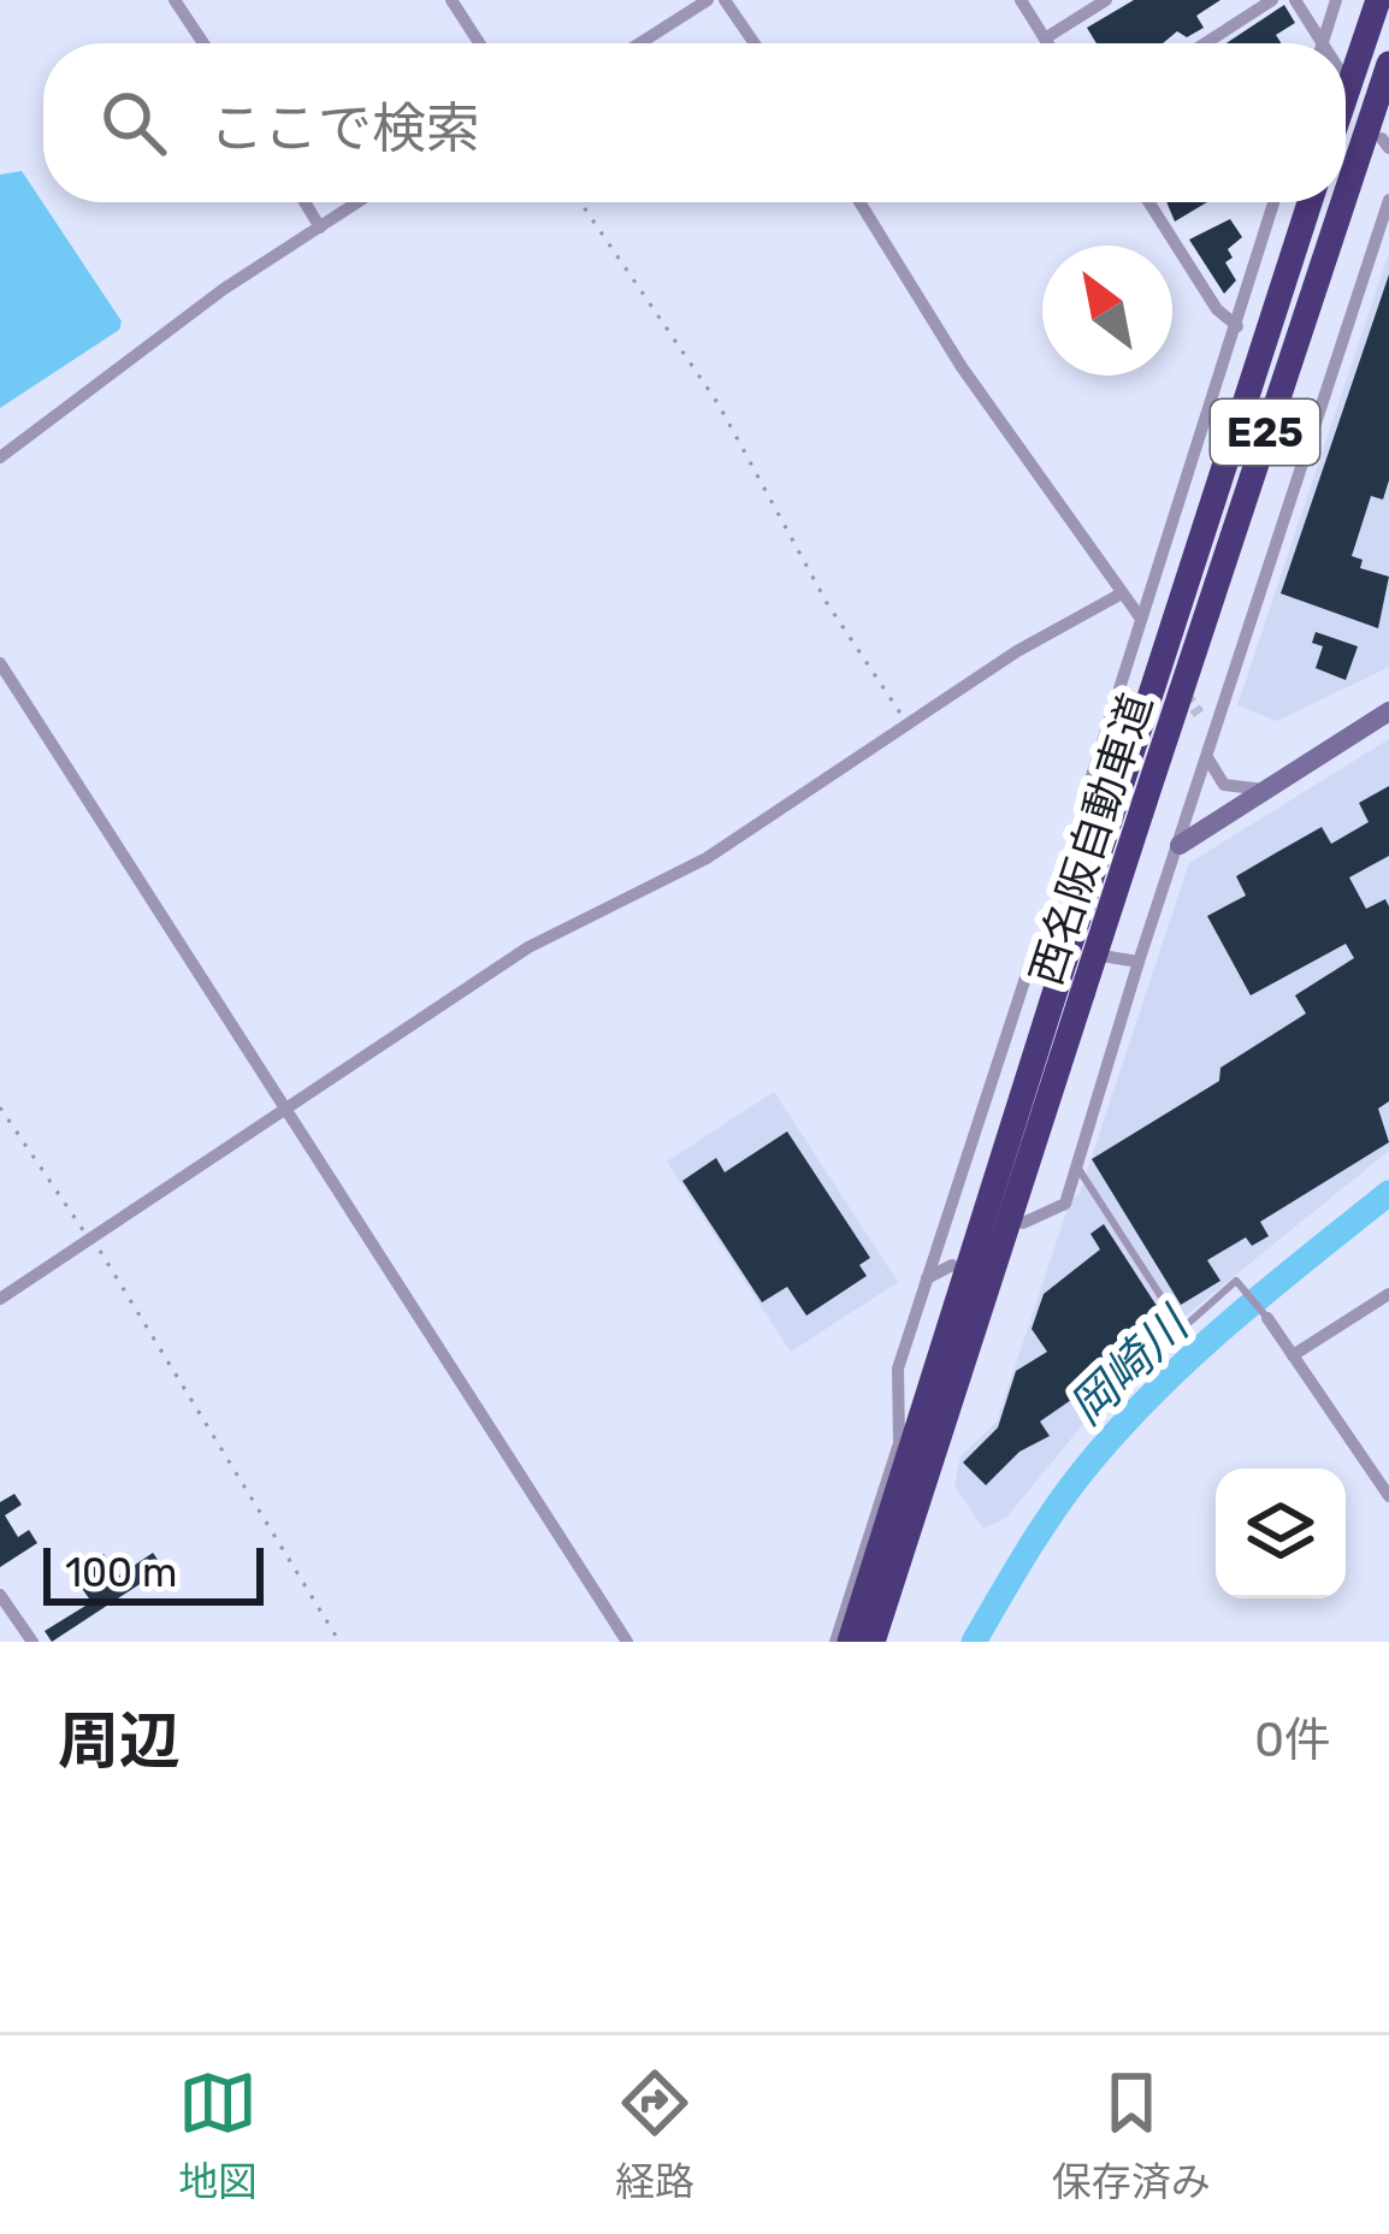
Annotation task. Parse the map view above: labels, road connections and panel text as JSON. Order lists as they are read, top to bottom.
{
  "streets": {
    "highway": ["E25", "西名阪自動車道"]
  },
  "water": ["岡崎川"],
  "scale_bar": "100 m",
  "north": "top left",
  "page": {
    "search": "ここで検索",
    "scale": "100 m",
    "heading": ["周辺", "0件"],
    "nav": ["地図", "経路", "保存済み"]
  }
}
